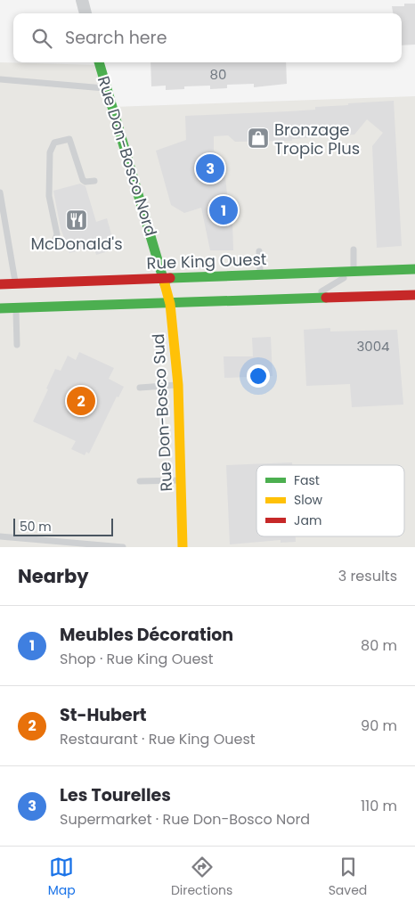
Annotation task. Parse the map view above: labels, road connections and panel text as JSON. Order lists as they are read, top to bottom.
{
  "streets": {
    "main road": ["Rue Don-Bosco Nord", "Rue King Ouest", "Rue Don-Bosco Sud"]
  },
  "crossings": [
    ["Rue Don-Bosco Nord", "Rue King Ouest"],
    ["Rue Don-Bosco Nord", "Rue Don-Bosco Sud"],
    ["Rue King Ouest", "Rue Don-Bosco Sud"]
  ],
  "places": {
    "shop": ["Bronzage Tropic Plus"],
    "restaurant": ["McDonald's"]
  },
  "house_numbers": ["80", "3004"],
  "legend": ["Fast", "Slow", "Jam"],
  "scale_bar": "50 m",
  "page": {
    "search": "Search here",
    "pins": ["3", "1", "2"],
    "scale": "50 m",
    "heading": ["Nearby", "3 results"],
    "list": [
      {
        "mark": "1",
        "name": "Meubles Décoration",
        "note": "Shop · Rue King Ouest",
        "value": "80 m"
      },
      {
        "mark": "2",
        "name": "St-Hubert",
        "note": "Restaurant · Rue King Ouest",
        "value": "90 m"
      },
      {
        "mark": "3",
        "name": "Les Tourelles",
        "note": "Supermarket · Rue Don-Bosco Nord",
        "value": "110 m"
      }
    ],
    "nav": ["Map", "Directions", "Saved"]
  }
}
